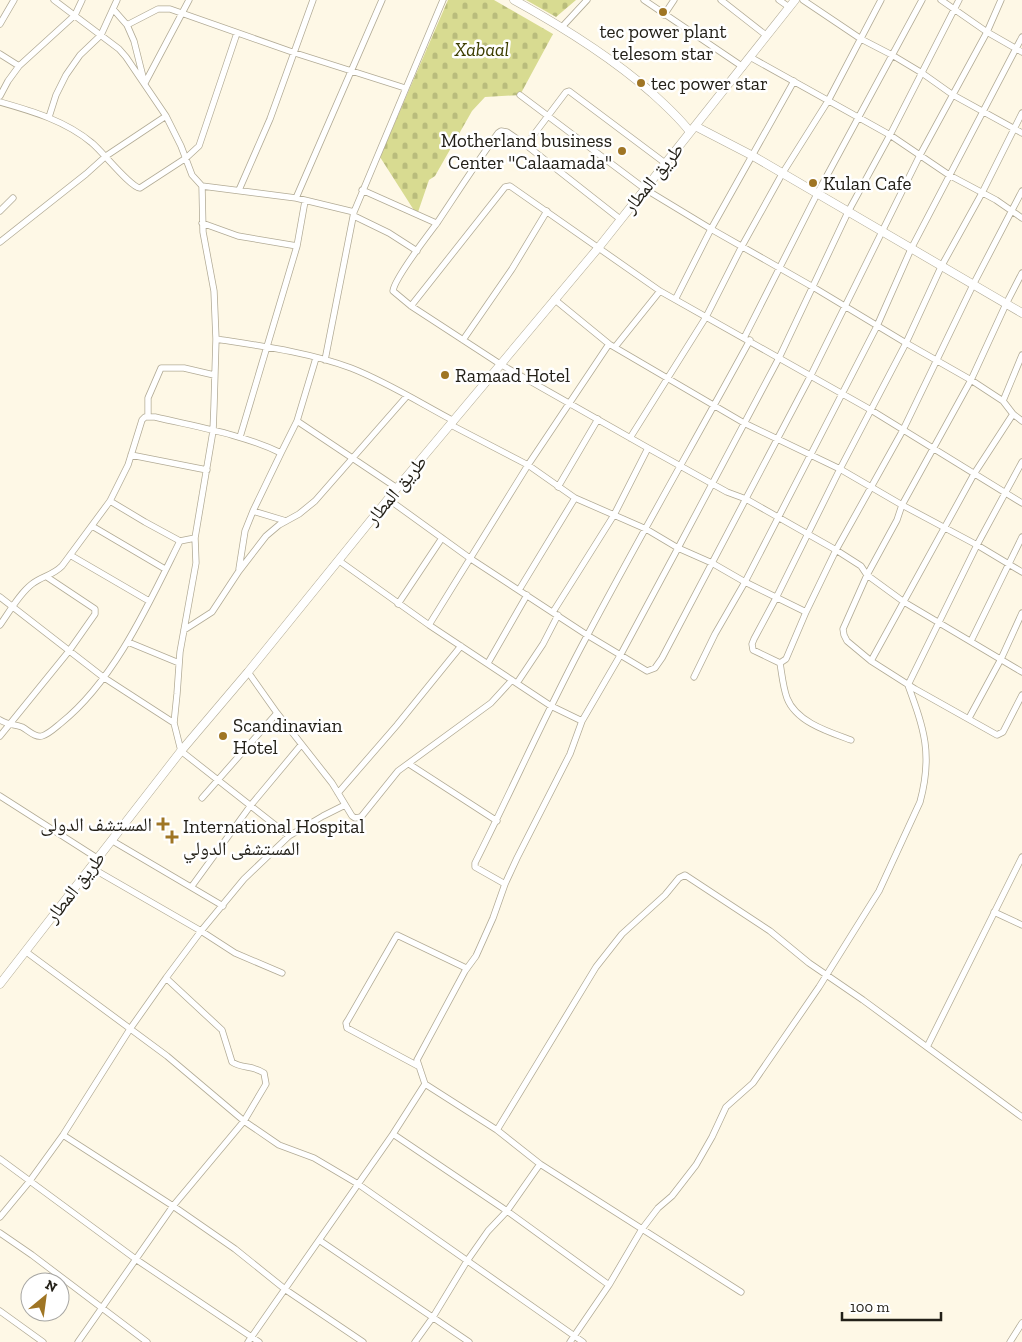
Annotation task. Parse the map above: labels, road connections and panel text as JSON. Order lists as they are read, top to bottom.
{
  "streets": {
    "main road": ["طريق المطار"]
  },
  "parks": ["Xabaal"],
  "places": {
    "other": [
      "tec power plant telesom star",
      "tec power star",
      "Motherland business Center \"Calaamada\"",
      "Kulan Cafe",
      "Ramaad Hotel",
      "Scandinavian Hotel"
    ],
    "health": ["المستشف الدولى", "International Hospital المستشفى الدولي"]
  },
  "scale_bar": "100 m",
  "north": "top right"
}
